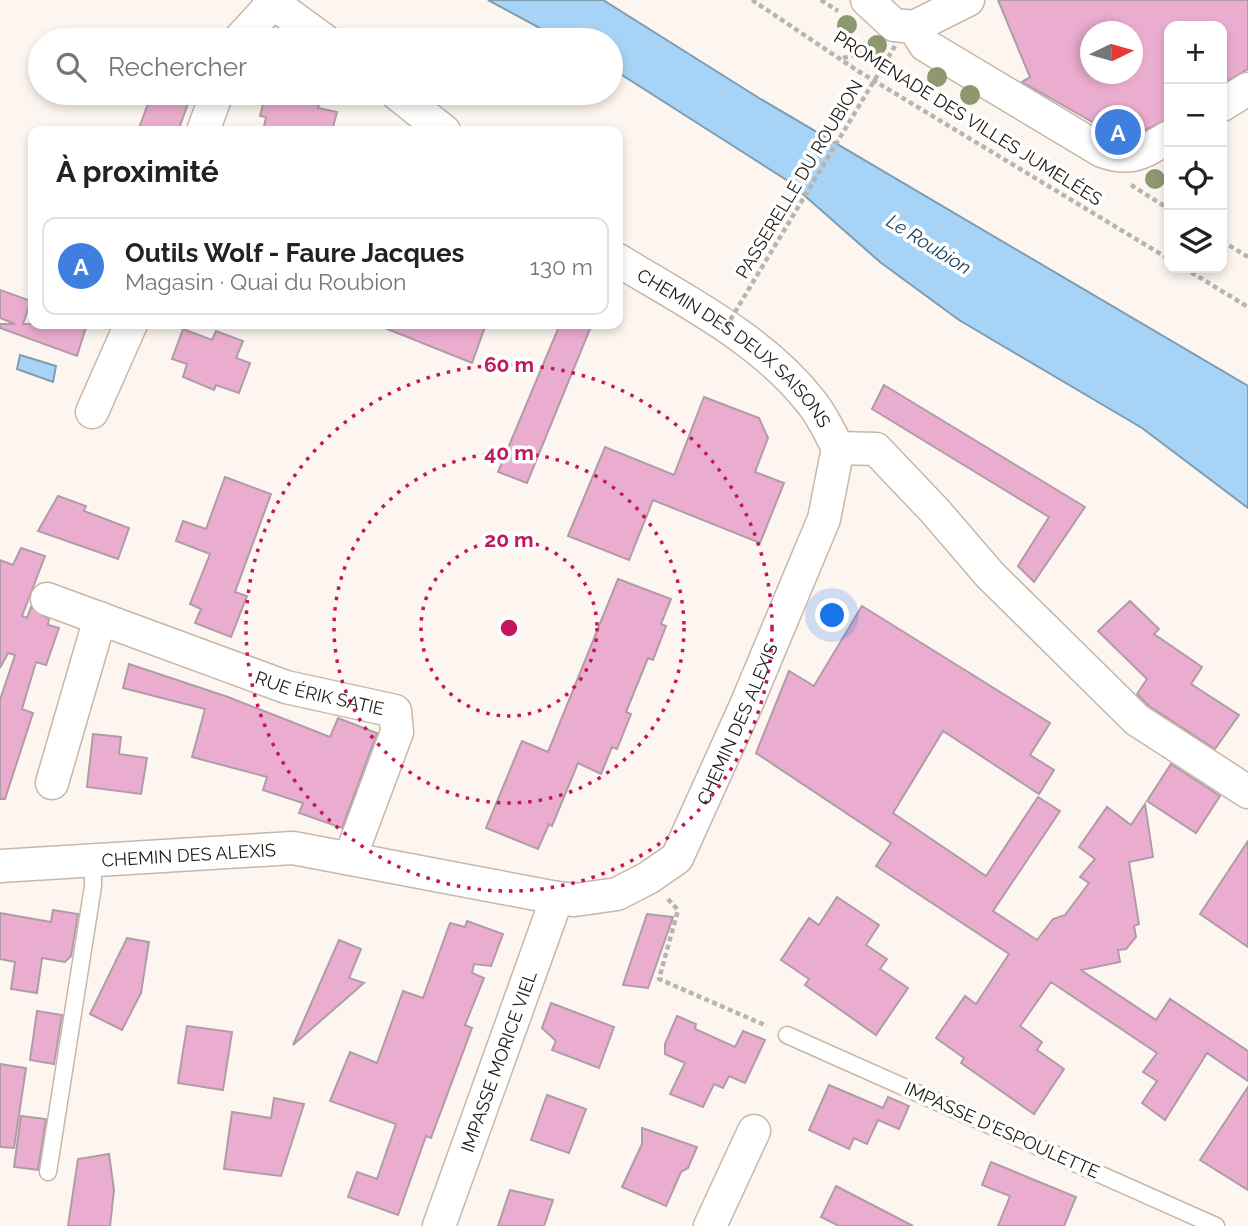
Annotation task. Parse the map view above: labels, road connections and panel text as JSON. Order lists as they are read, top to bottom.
{
  "streets": {
    "street": [
      "CHEMIN DES DEUX SAISONS",
      "RUE ÉRIK SATIE",
      "CHEMIN DES ALEXIS",
      "IMPASSE MORICE VIEL"
    ],
    "lane": ["IMPASSE D'ESPOULETTE"],
    "path": ["PROMENADE DES VILLES JUMELÉES", "PASSERELLE DU ROUBION"]
  },
  "crossings": [
    ["PASSERELLE DU ROUBION", "CHEMIN DES DEUX SAISONS"],
    ["CHEMIN DES DEUX SAISONS", "CHEMIN DES ALEXIS"],
    ["RUE ÉRIK SATIE", "CHEMIN DES ALEXIS"],
    ["CHEMIN DES ALEXIS", "IMPASSE MORICE VIEL"]
  ],
  "water": ["Le Roubion"],
  "north": "right",
  "page": {
    "map_buttons": ["+", "−"],
    "search": "Rechercher",
    "pins": "A",
    "heading": "À proximité",
    "list": [
      {
        "mark": "A",
        "name": "Outils Wolf - Faure Jacques",
        "note": "Magasin · Quai du Roubion",
        "value": "130 m"
      }
    ]
  },
  "rings": ["60 m", "40 m", "20 m"]
}
